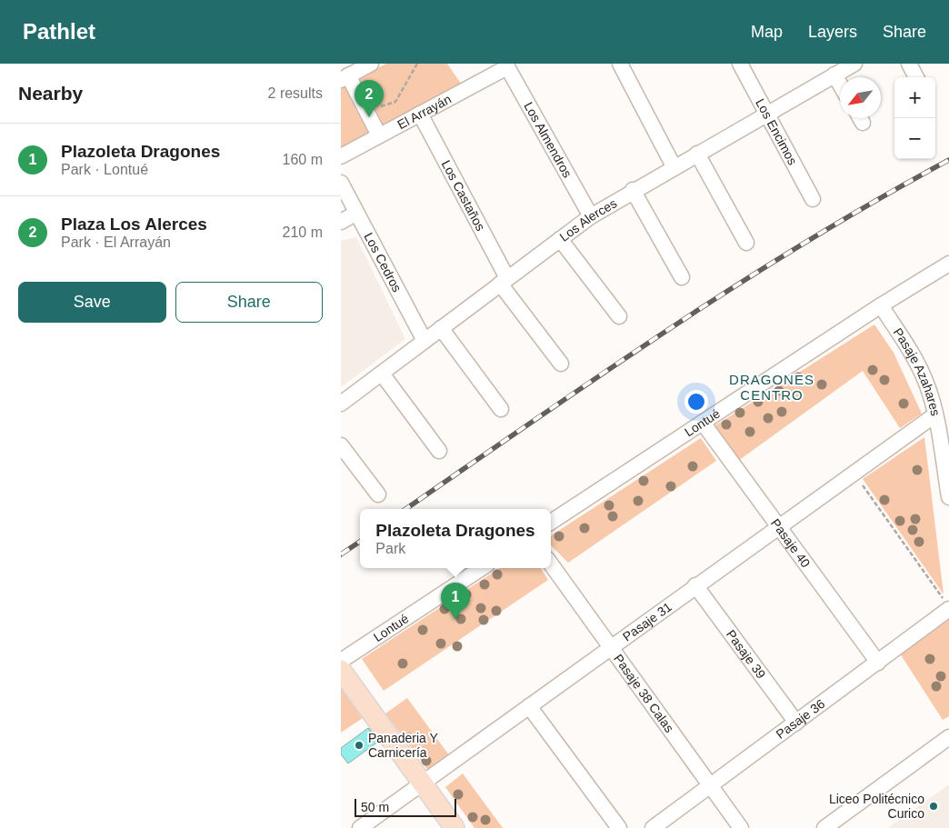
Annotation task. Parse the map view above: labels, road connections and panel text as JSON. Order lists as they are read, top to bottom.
{
  "streets": {
    "street": [
      "El Arrayán",
      "Los Encimos",
      "Los Almendros",
      "Los Castaños",
      "Los Alerces",
      "Los Cedros",
      "Pasaje Azahares",
      "Lontué",
      "Pasaje 40",
      "Pasaje 31",
      "Pasaje 39",
      "Pasaje 38 Calas",
      "Pasaje 36"
    ]
  },
  "crossings": [
    ["El Arrayán", "Los Almendros"],
    ["El Arrayán", "Los Castaños"],
    ["Los Encimos", "Los Alerces"],
    ["Los Almendros", "Los Alerces"],
    ["Los Castaños", "Los Alerces"],
    ["Los Alerces", "Los Cedros"],
    ["Pasaje Azahares", "Lontué"],
    ["Pasaje Azahares", "Pasaje 31"],
    ["Lontué", "Pasaje 40"],
    ["Pasaje 40", "Pasaje 31"],
    ["Pasaje 40", "Pasaje 36"],
    ["Pasaje 31", "Pasaje 39"],
    ["Pasaje 31", "Pasaje 38 Calas"],
    ["Pasaje 39", "Pasaje 36"],
    ["Pasaje 38 Calas", "Pasaje 36"]
  ],
  "districts": ["DRAGONES CENTRO"],
  "places": ["Panaderia Y Carnicería", "Liceo Politécnico Curico"],
  "scale_bar": "50 m",
  "north": "bottom left",
  "page": {
    "header": "Pathlet",
    "nav": ["Map", "Layers", "Share"],
    "heading": ["Nearby", "2 results"],
    "map_buttons": ["+", "−"],
    "pins": ["2", "1"],
    "list": [
      {
        "mark": "1",
        "name": "Plazoleta Dragones",
        "note": "Park · Lontué",
        "value": "160 m"
      },
      {
        "mark": "2",
        "name": "Plaza Los Alerces",
        "note": "Park · El Arrayán",
        "value": "210 m"
      }
    ],
    "buttons": ["Save", "Share"],
    "popup": ["Plazoleta Dragones", "Park"],
    "scale": "50 m"
  }
}
